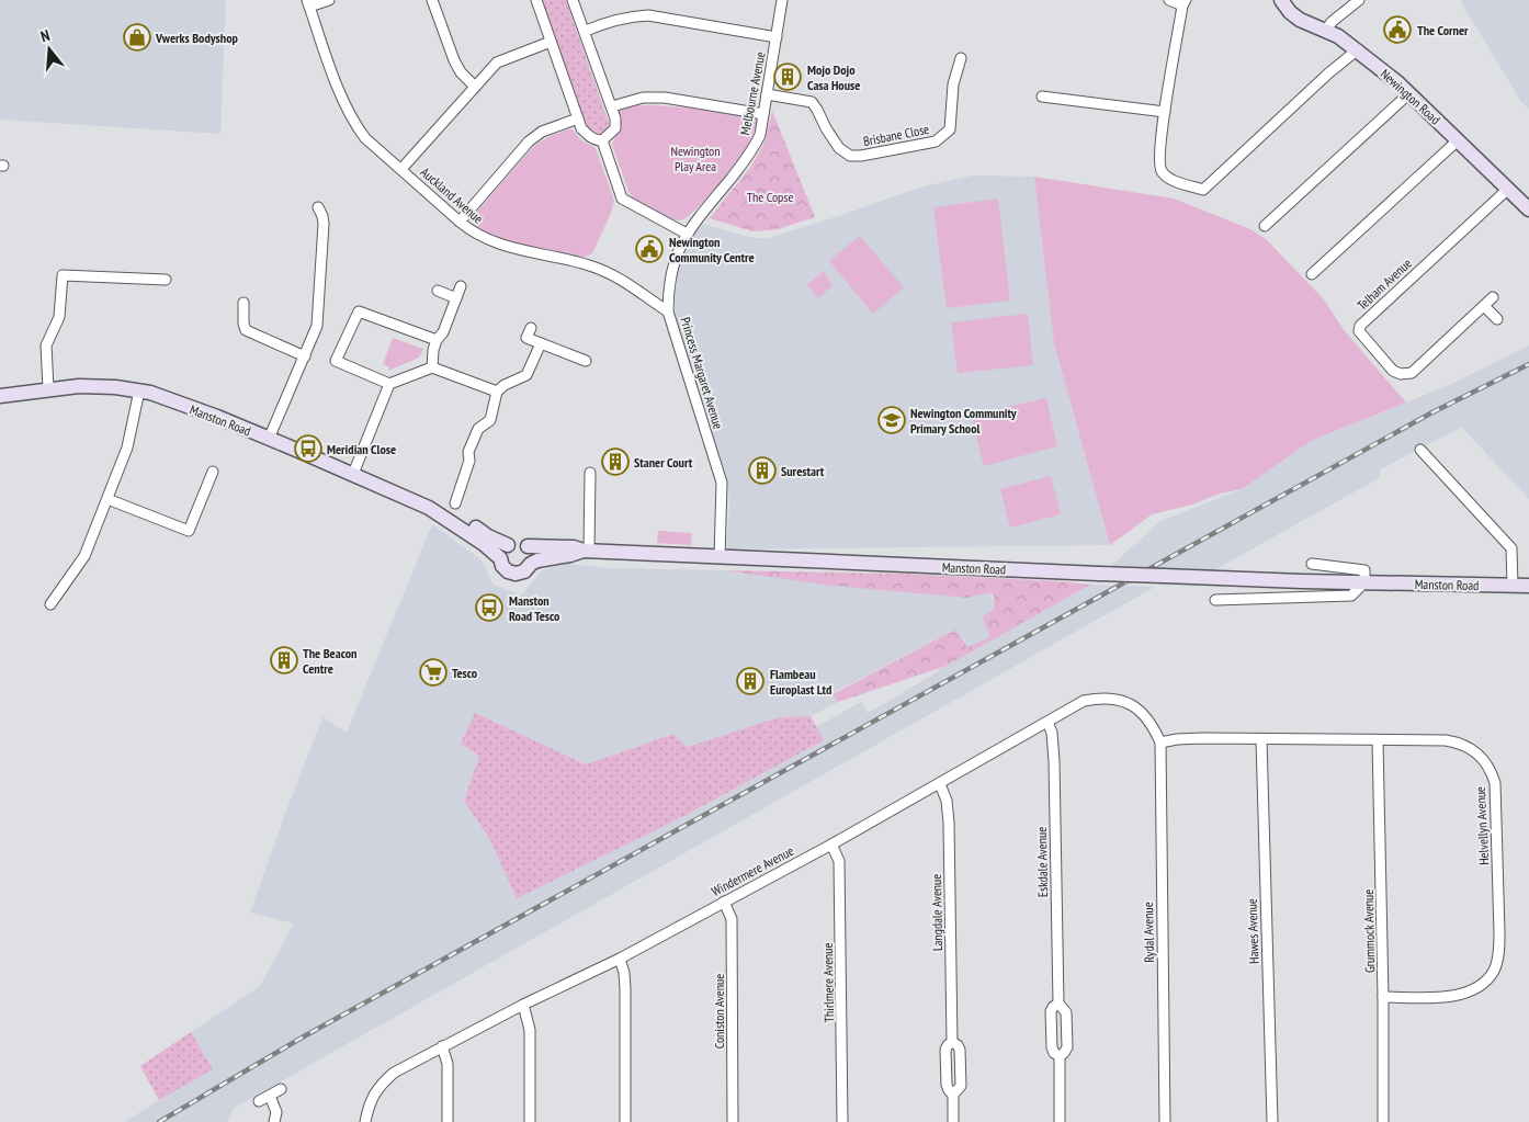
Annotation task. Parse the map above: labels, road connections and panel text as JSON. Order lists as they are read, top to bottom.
{
  "streets": {
    "main road": ["Newington Road", "Manston Road"],
    "street": [
      "Melbourne Avenue",
      "Brisbane Close",
      "Auckland Avenue",
      "Telham Avenue",
      "Princess Margaret Avenue",
      "Helvellyn Avenue",
      "Eskdale Avenue",
      "Windermere Avenue",
      "Langdale Avenue",
      "Hawes Avenue",
      "Grummock Avenue",
      "Rydal Avenue",
      "Thirlmere Avenue",
      "Coniston Avenue"
    ]
  },
  "crossings": [
    ["Melbourne Avenue", "Brisbane Close"],
    ["Melbourne Avenue", "Princess Margaret Avenue"],
    ["Newington Road", "Telham Avenue"],
    ["Auckland Avenue", "Princess Margaret Avenue"],
    ["Princess Margaret Avenue", "Manston Road"],
    ["Helvellyn Avenue", "Windermere Avenue"],
    ["Helvellyn Avenue", "Hawes Avenue"],
    ["Helvellyn Avenue", "Grummock Avenue"],
    ["Helvellyn Avenue", "Rydal Avenue"],
    ["Eskdale Avenue", "Windermere Avenue"],
    ["Windermere Avenue", "Langdale Avenue"],
    ["Windermere Avenue", "Rydal Avenue"],
    ["Windermere Avenue", "Thirlmere Avenue"],
    ["Windermere Avenue", "Coniston Avenue"]
  ],
  "parks": ["Newington Play Area", "The Copse"],
  "places": {
    "public building": ["The Corner", "Newington Community Centre"],
    "shop": ["Vwerks Bodyshop"],
    "building": [
      "Mojo Dojo Casa House",
      "Staner Court",
      "Surestart",
      "The Beacon Centre",
      "Flambeau Europlast Ltd"
    ],
    "school or university": ["Newington Community Primary School"],
    "bus stop": ["Meridian Close", "Manston Road Tesco"],
    "supermarket": ["Tesco"]
  },
  "north": "top"
}
